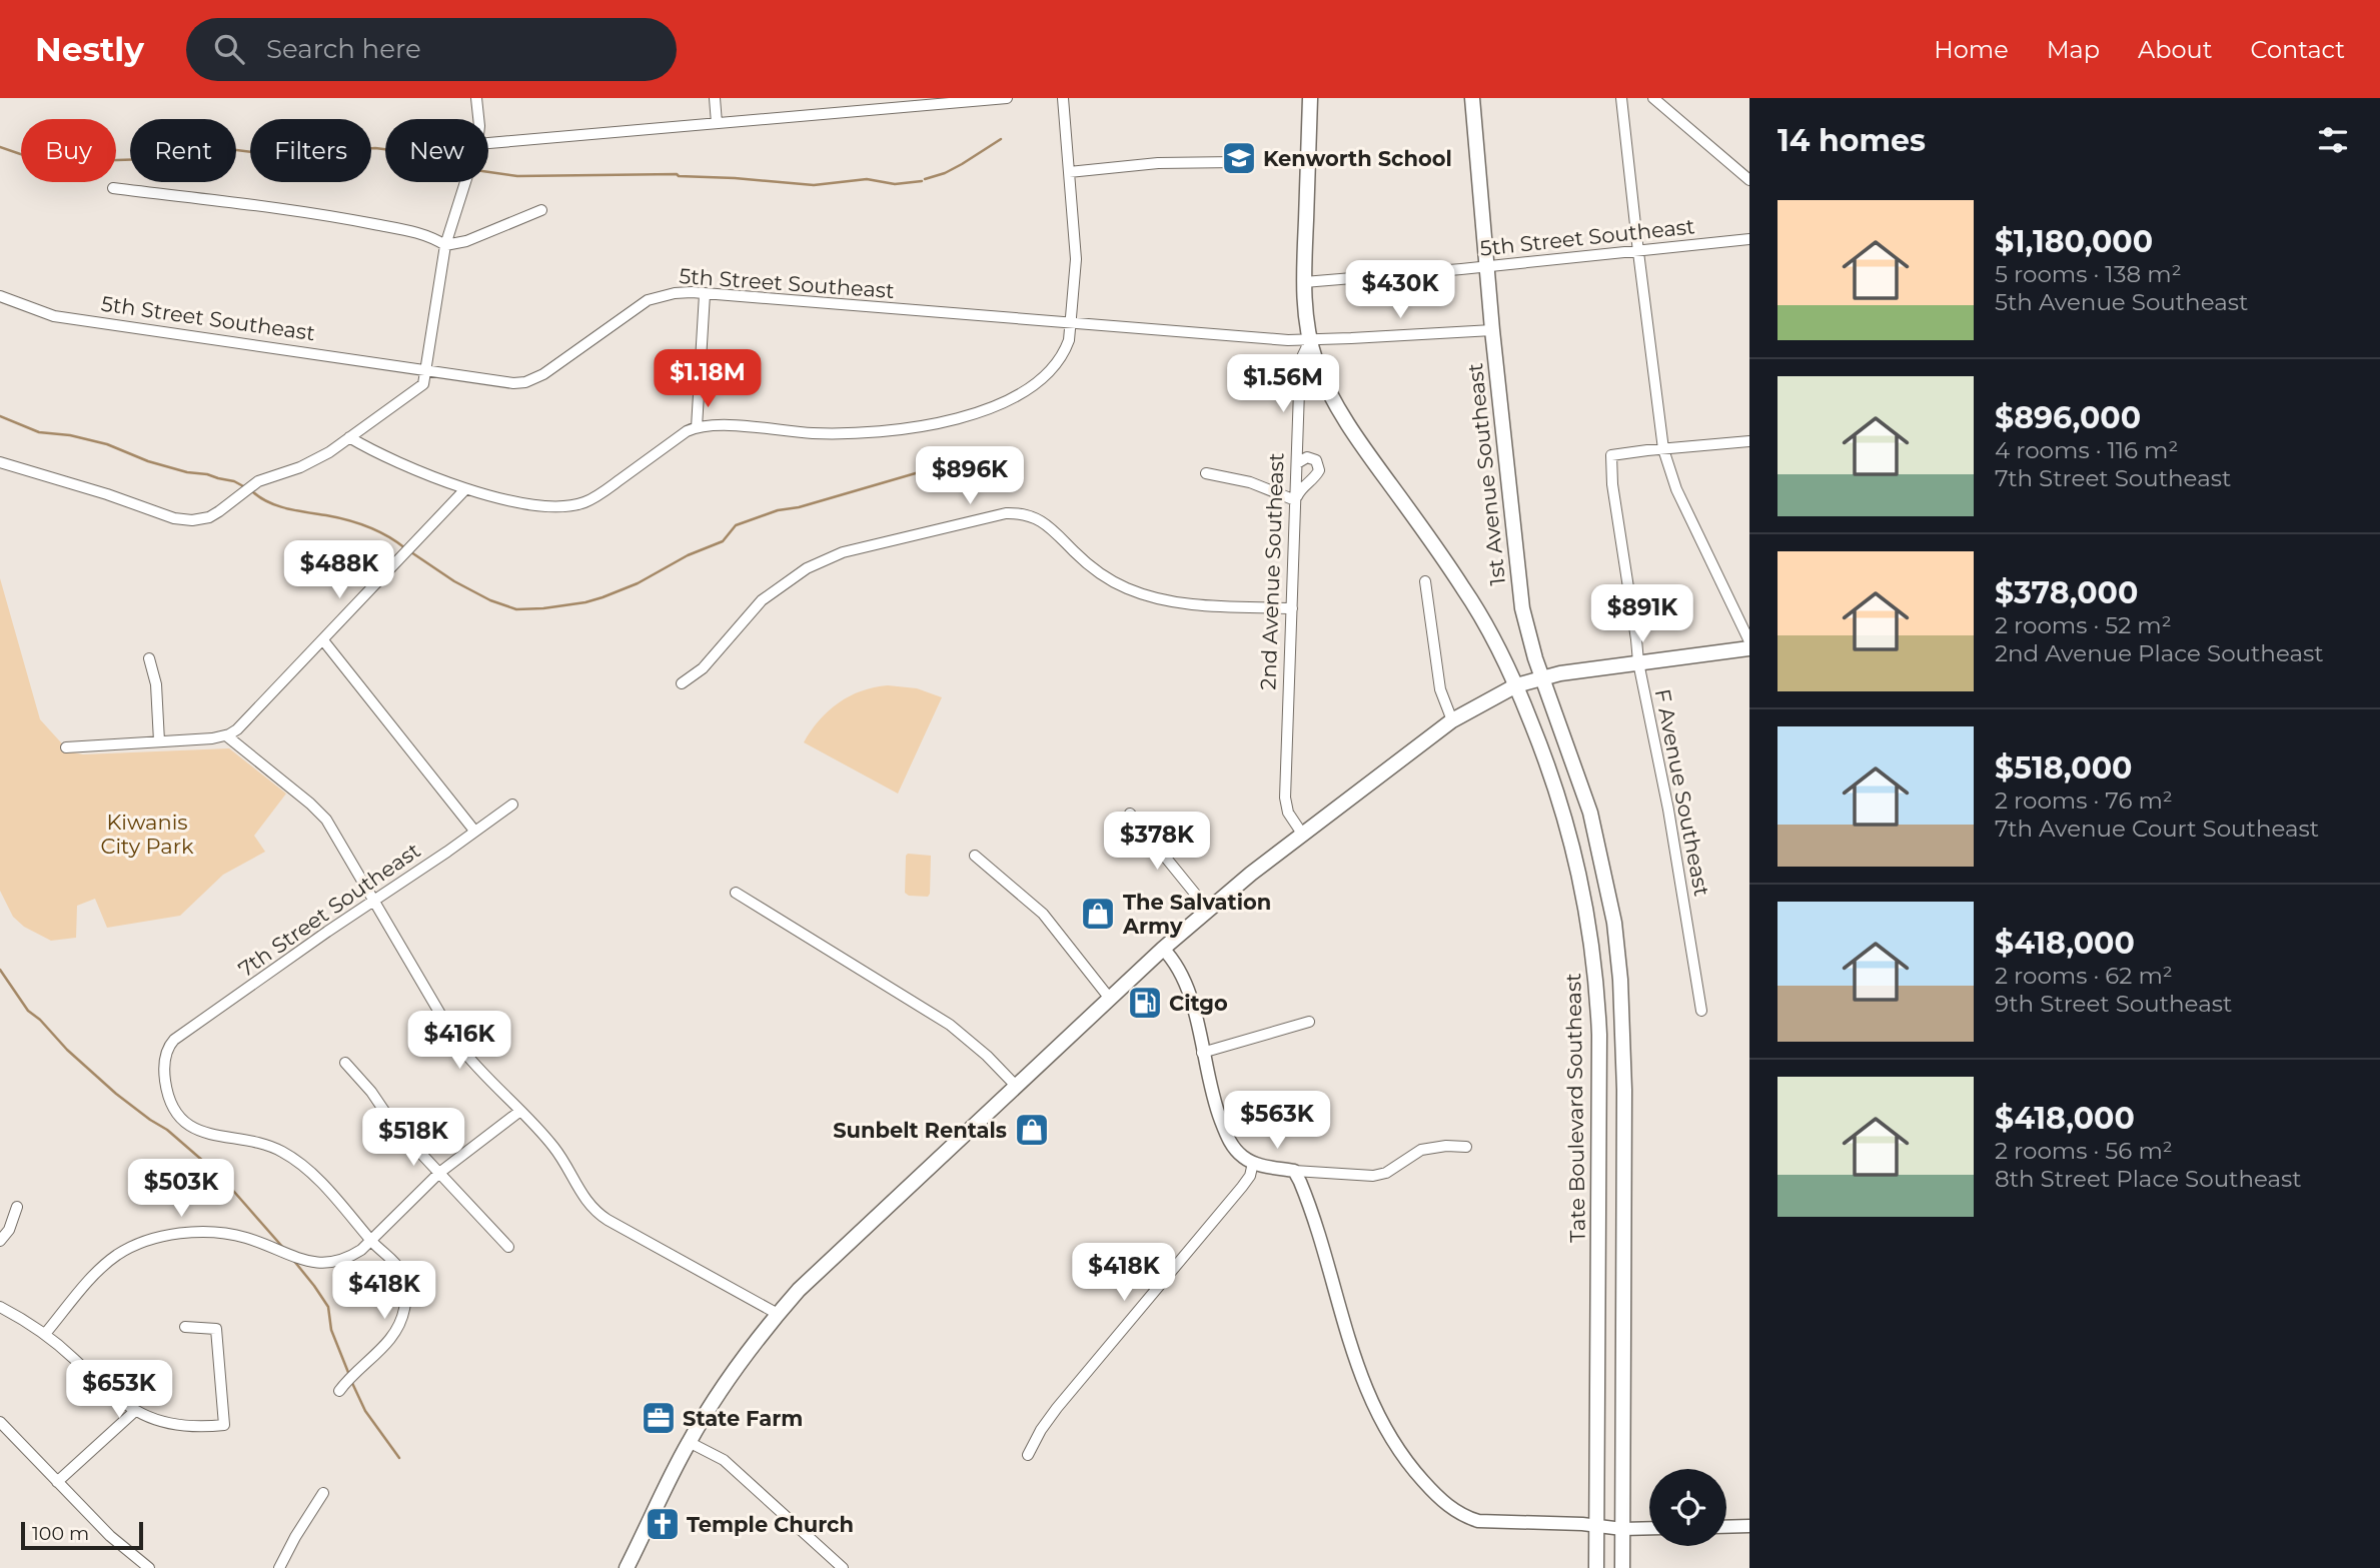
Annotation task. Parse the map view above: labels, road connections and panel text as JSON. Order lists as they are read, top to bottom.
{
  "streets": {
    "main road": ["1st Avenue Southeast", "2nd Avenue Southeast", "Tate Boulevard Southeast"],
    "street": ["5th Street Southeast", "F Avenue Southeast", "7th Street Southeast"]
  },
  "crossings": [
    ["5th Street Southeast", "1st Avenue Southeast"],
    ["5th Street Southeast", "2nd Avenue Southeast"],
    ["5th Street Southeast", "Tate Boulevard Southeast"],
    ["2nd Avenue Southeast", "Tate Boulevard Southeast"]
  ],
  "parks": ["Kiwanis City Park"],
  "places": {
    "school or university": ["Kenworth School"],
    "shop": ["The Salvation Army", "Sunbelt Rentals"],
    "fuel station": ["Citgo"],
    "office": ["State Farm"],
    "church": ["Temple Church"]
  },
  "scale_bar": "100 m",
  "page": {
    "header": "Nestly",
    "search": "Search here",
    "nav": [
      "Home",
      "Map",
      "About",
      "Contact"
    ],
    "heading": "14 homes",
    "chip": [
      "Buy",
      "Rent",
      "Filters",
      "New"
    ],
    "list": [
      {
        "name": "$1,180,000",
        "note": "5 rooms · 138 m² · 5th Avenue Southeast"
      },
      {
        "name": "$896,000",
        "note": "4 rooms · 116 m² · 7th Street Southeast"
      },
      {
        "name": "$378,000",
        "note": "2 rooms · 52 m² · 2nd Avenue Place Southeast"
      },
      {
        "name": "$518,000",
        "note": "2 rooms · 76 m² · 7th Avenue Court Southeast"
      },
      {
        "name": "$418,000",
        "note": "2 rooms · 62 m² · 9th Street Southeast"
      },
      {
        "name": "$418,000",
        "note": "2 rooms · 56 m² · 8th Street Place Southeast"
      }
    ],
    "price": [
      "$430K",
      "$1.18M",
      "$1.56M",
      "$896K",
      "$488K",
      "$891K",
      "$378K",
      "$416K",
      "$563K",
      "$518K",
      "$503K",
      "$418K",
      "$418K",
      "$653K"
    ],
    "scale": "100 m"
  }
}
